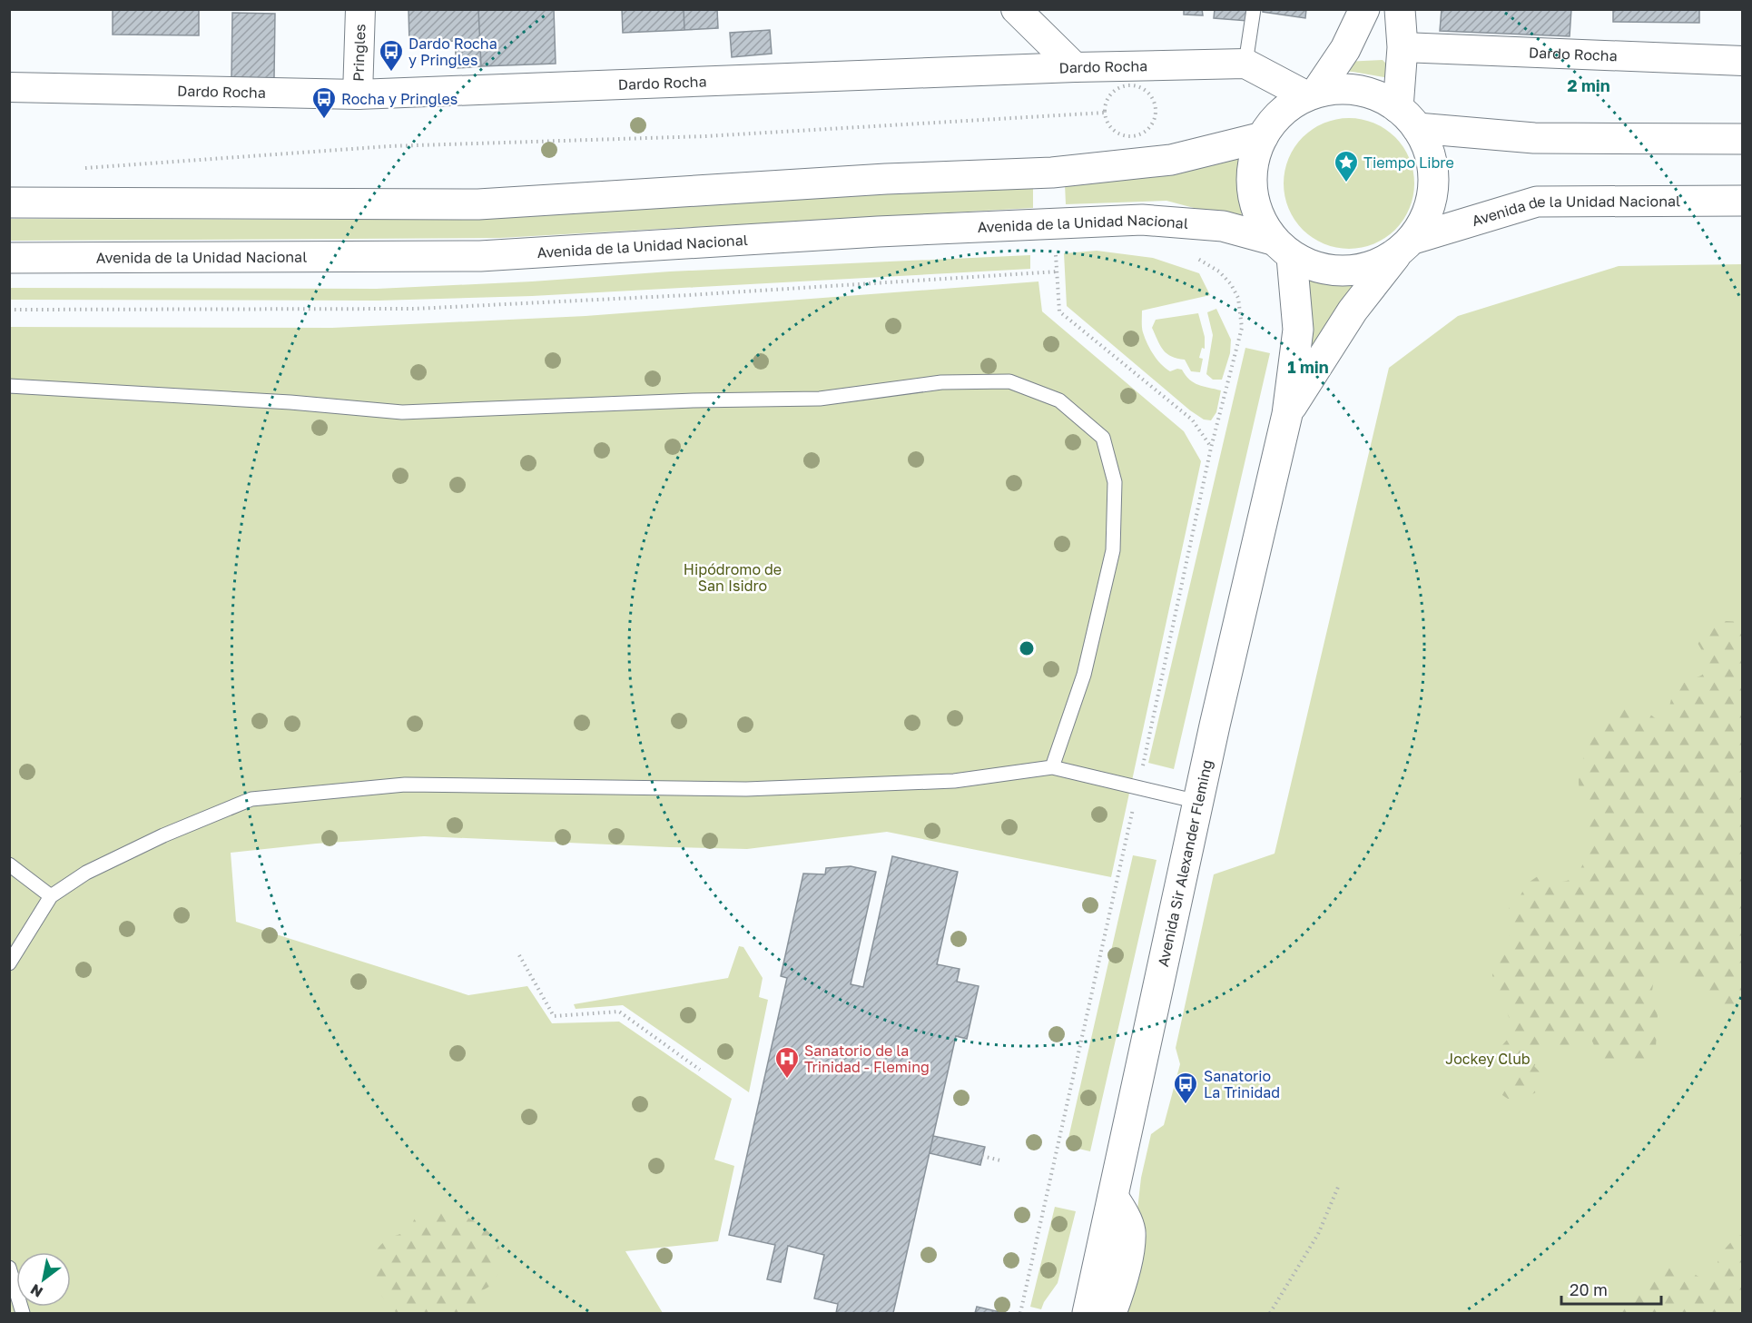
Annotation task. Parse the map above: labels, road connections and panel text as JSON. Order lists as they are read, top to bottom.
{
  "streets": {
    "main road": ["Avenida de la Unidad Nacional", "Avenida Sir Alexander Fleming"],
    "street": ["Pringles", "Dardo Rocha"]
  },
  "crossings": [
    ["Pringles", "Dardo Rocha"],
    ["Dardo Rocha", "Avenida de la Unidad Nacional"],
    ["Dardo Rocha", "Avenida Sir Alexander Fleming"],
    ["Avenida de la Unidad Nacional", "Avenida Sir Alexander Fleming"]
  ],
  "parks": ["Hipódromo de San Isidro", "Jockey Club"],
  "places": {
    "bus stop": ["Dardo Rocha y Pringles", "Rocha y Pringles", "Sanatorio La Trinidad"],
    "place": ["Tiempo Libre"],
    "hospital": ["Sanatorio de la Trinidad - Fleming"]
  },
  "scale_bar": "20 m",
  "north": "bottom left",
  "rings": ["2 min", "1 min"]
}
